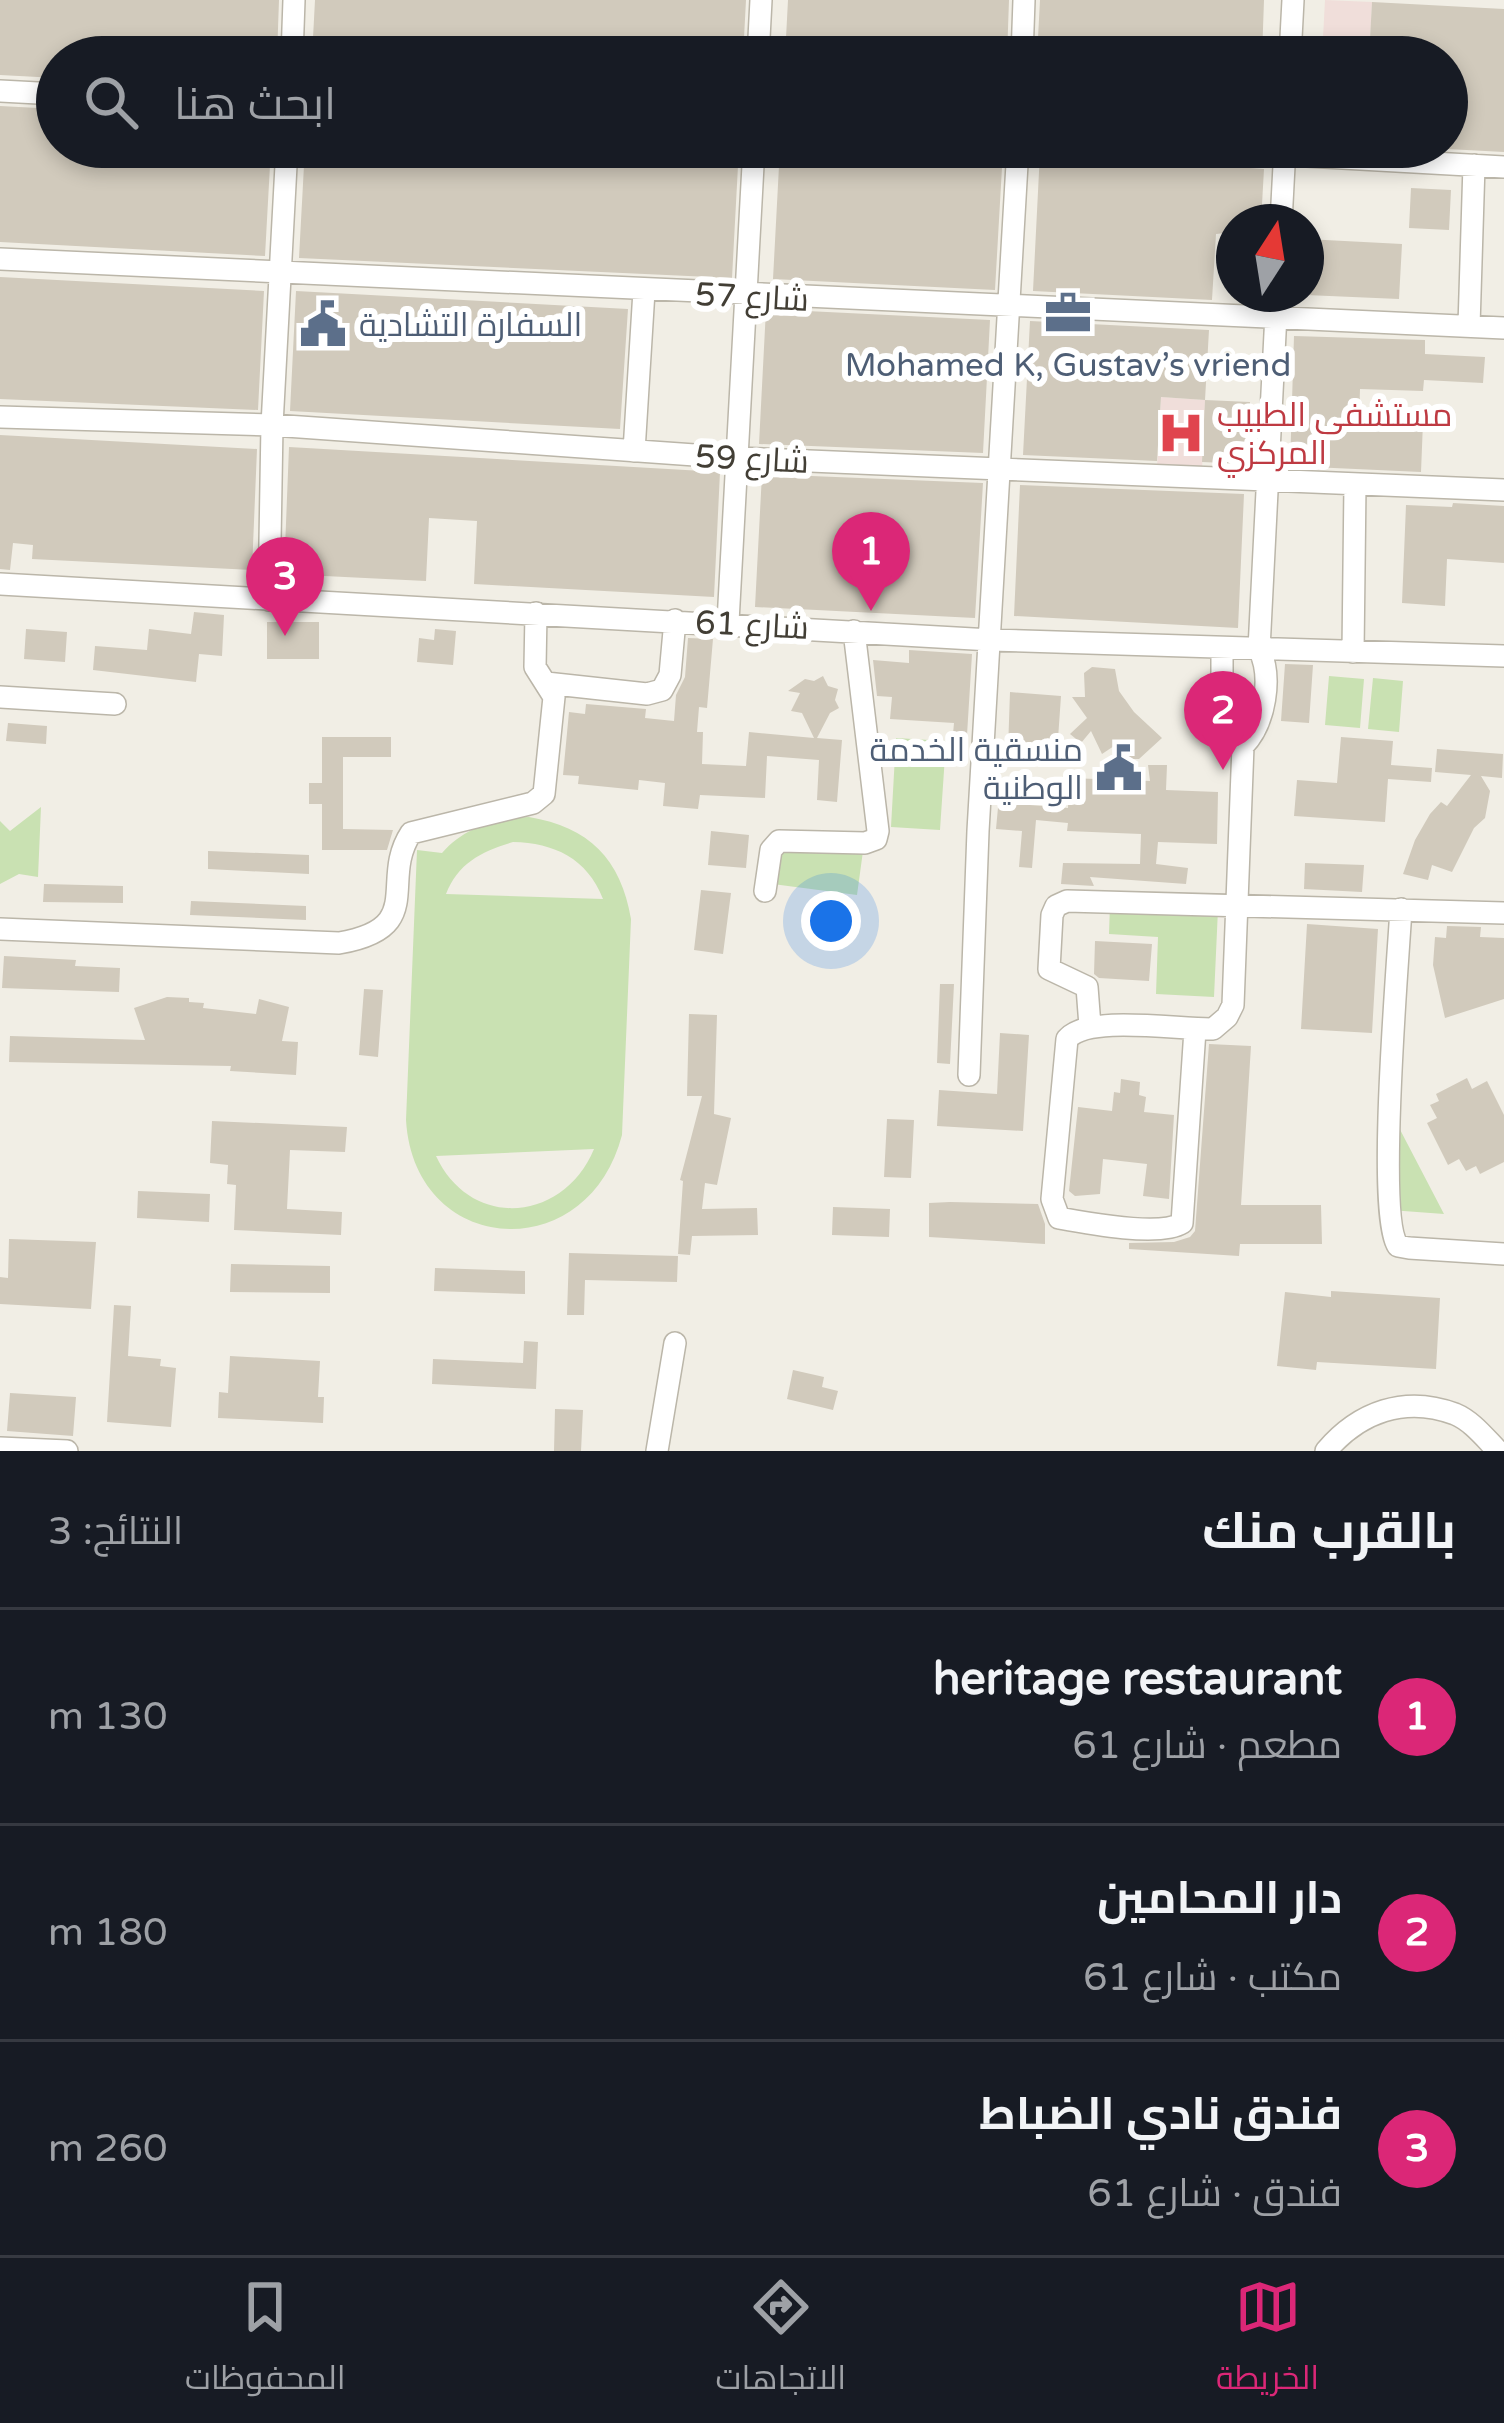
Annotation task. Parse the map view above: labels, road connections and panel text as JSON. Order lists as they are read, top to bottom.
{
  "streets": {
    "street": ["شارع 57", "شارع 59", "شارع 61"]
  },
  "places": {
    "office": ["Mohamed K, Gustav’s vriend"],
    "public building": ["السفارة التشادية", "منسقية الخدمة الوطنية"],
    "hospital": ["مستشفى الطبيب المركزي"]
  },
  "north": "top",
  "page": {
    "search": "ابحث هنا",
    "pins": ["1", "3", "2"],
    "heading": ["بالقرب منك", "النتائج: 3"],
    "list": [
      {
        "mark": "1",
        "name": "heritage restaurant",
        "note": "مطعم · شارع 61",
        "value": "130 m"
      },
      {
        "mark": "2",
        "name": "دار المحامين",
        "note": "مكتب · شارع 61",
        "value": "180 m"
      },
      {
        "mark": "3",
        "name": "فندق نادي الضباط",
        "note": "فندق · شارع 61",
        "value": "260 m"
      }
    ],
    "nav": ["الخريطة", "الاتجاهات", "المحفوظات"]
  }
}
